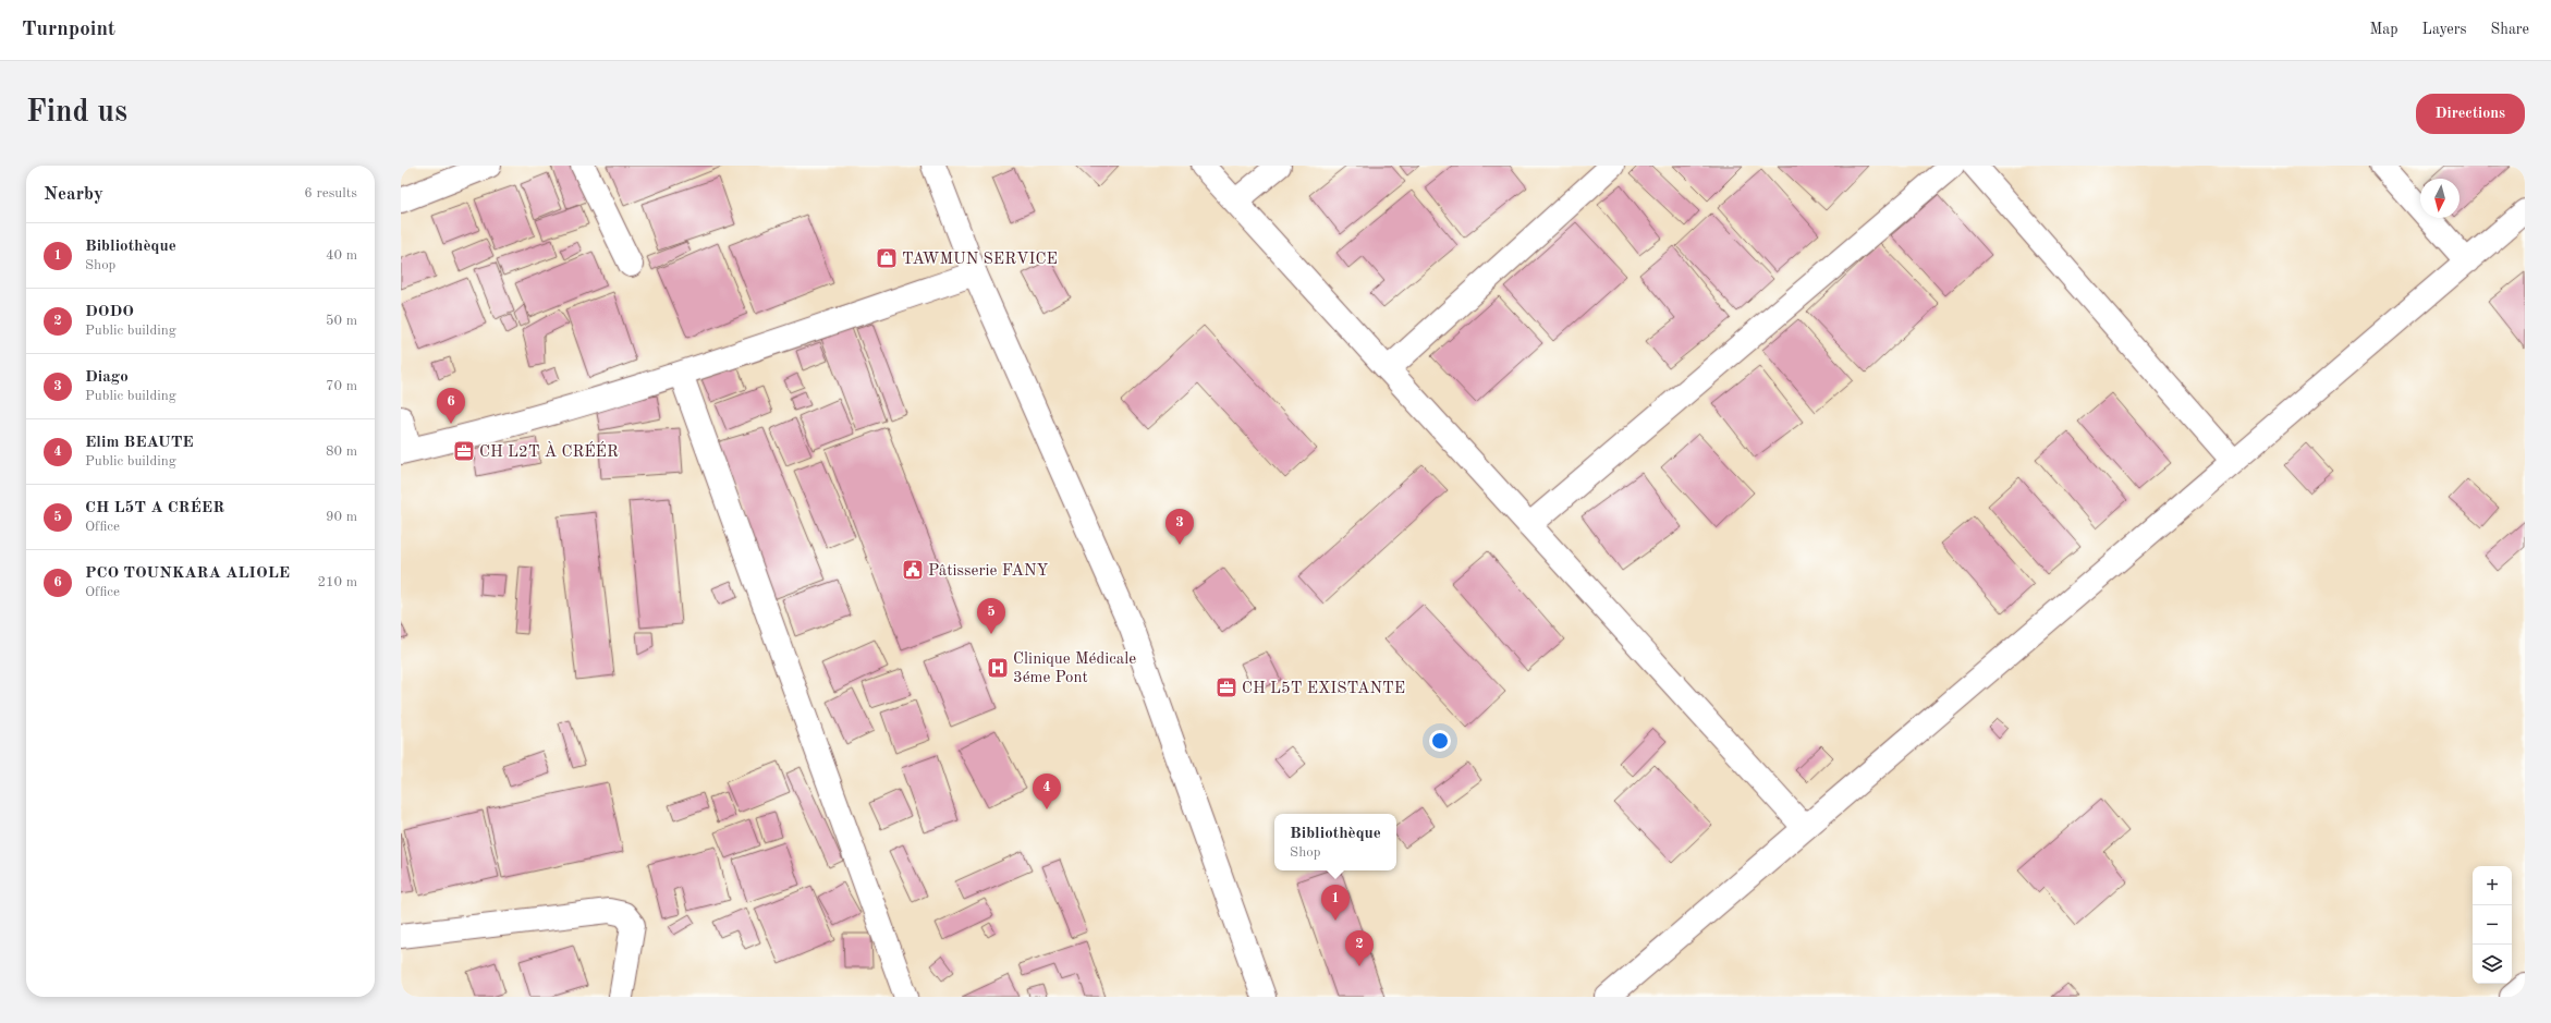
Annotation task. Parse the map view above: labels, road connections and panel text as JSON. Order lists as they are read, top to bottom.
{
  "places": {
    "shop": ["TAWMUN SERVICE"],
    "office": ["CH L2T À CRÉÉR", "CH L5T EXISTANTE"],
    "public building": ["Pâtisserie FANY"],
    "hospital": ["Clinique Médicale 3éme Pont"]
  },
  "north": "bottom",
  "page": {
    "header": "Turnpoint",
    "nav": ["Map", "Layers", "Share"],
    "buttons": "Directions",
    "title": "Find us",
    "heading": ["Nearby", "6 results"],
    "list": [
      {
        "mark": "1",
        "name": "Bibliothèque",
        "note": "Shop",
        "value": "40 m"
      },
      {
        "mark": "2",
        "name": "DODO",
        "note": "Public building",
        "value": "50 m"
      },
      {
        "mark": "3",
        "name": "Diago",
        "note": "Public building",
        "value": "70 m"
      },
      {
        "mark": "4",
        "name": "Elim BEAUTE",
        "note": "Public building",
        "value": "80 m"
      },
      {
        "mark": "5",
        "name": "CH L5T A CRÉER",
        "note": "Office",
        "value": "90 m"
      },
      {
        "mark": "6",
        "name": "PCO TOUNKARA ALIOLE",
        "note": "Office",
        "value": "210 m"
      }
    ],
    "pins": [
      "6",
      "3",
      "5",
      "4",
      "1",
      "2"
    ],
    "popup": ["Bibliothèque", "Shop"],
    "map_buttons": ["+", "−"]
  }
}
